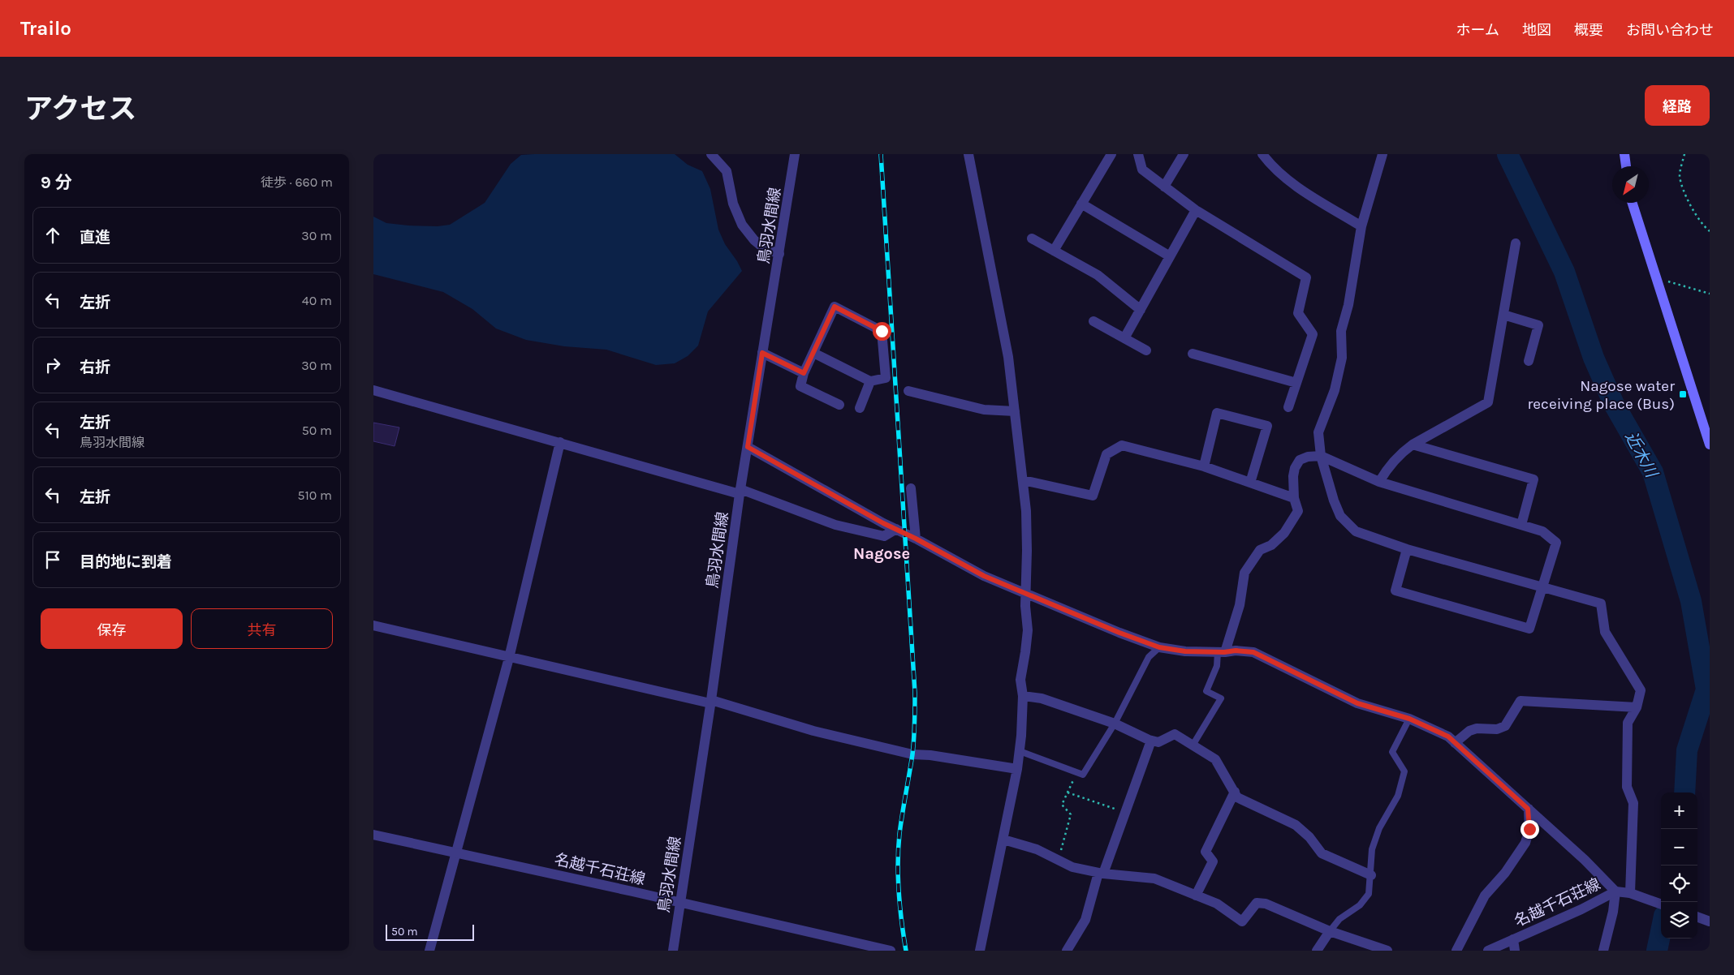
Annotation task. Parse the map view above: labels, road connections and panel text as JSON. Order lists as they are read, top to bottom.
{
  "streets": {
    "street": ["鳥羽水間線", "名越千石荘線"]
  },
  "crossings": [
    ["鳥羽水間線", "名越千石荘線"]
  ],
  "districts": ["Nagose"],
  "water": ["近木川"],
  "places": {
    "transit": ["Nagose water receiving place (Bus)"]
  },
  "scale_bar": "50 m",
  "north": "bottom left",
  "page": {
    "header": "Trailo",
    "nav": [
      "ホーム",
      "地図",
      "概要",
      "お問い合わせ"
    ],
    "title": "アクセス",
    "buttons": [
      "経路",
      ["保存", "共有"]
    ],
    "heading": ["9 分", "徒歩 · 660 m"],
    "list": [
      ["直進", "30 m"],
      ["左折", "40 m"],
      ["右折", "30 m"],
      ["左折", "鳥羽水間線", "50 m"],
      ["左折", "510 m"],
      "目的地に到着"
    ],
    "map_buttons": ["+", "−"],
    "scale": "50 m"
  }
}
